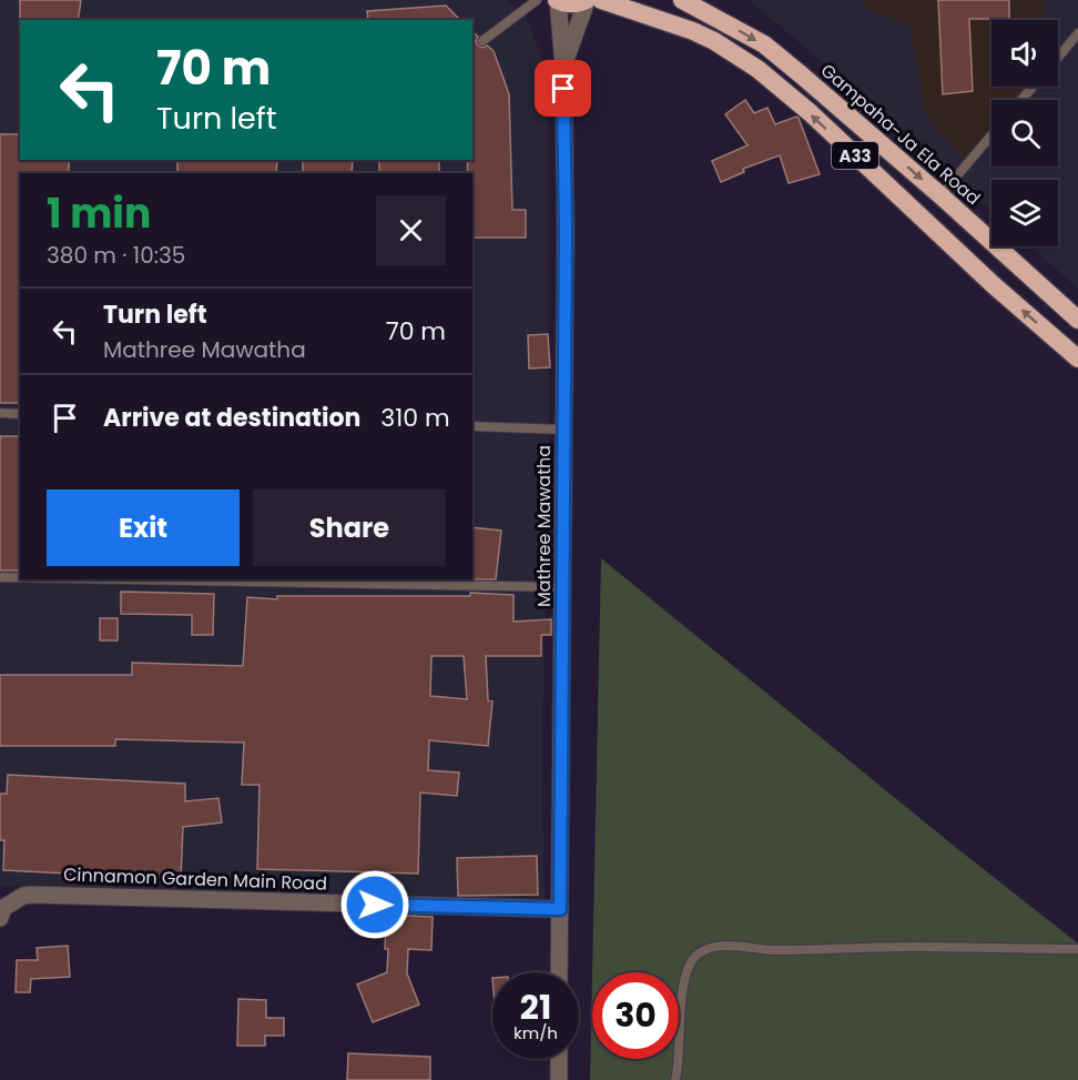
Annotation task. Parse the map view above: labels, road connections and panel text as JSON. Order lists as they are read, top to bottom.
{
  "streets": {
    "highway": ["Gampaha-Ja Ela Road", "A33"],
    "street": ["Mathree Mawatha", "Cinnamon Garden Main Road"]
  },
  "crossings": [
    ["Mathree Mawatha", "Cinnamon Garden Main Road"]
  ],
  "page": {
    "turn": ["70 m", "Turn left"],
    "heading": ["1 min", "380 m · 10:35"],
    "list": [
      {
        "name": "Turn left",
        "note": "Mathree Mawatha",
        "value": "70 m"
      },
      {
        "name": "Arrive at destination",
        "value": "310 m"
      }
    ],
    "buttons": ["Exit", "Share"],
    "speed": "21 km/h",
    "limit": "30"
  }
}
